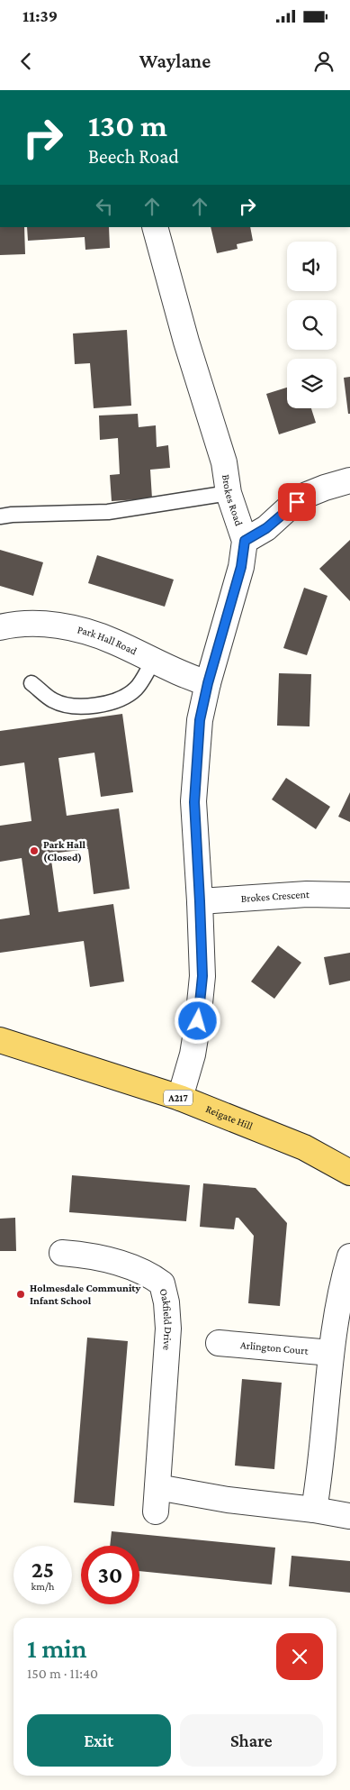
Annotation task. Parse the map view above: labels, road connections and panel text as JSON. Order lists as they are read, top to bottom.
{
  "streets": {
    "main road": ["A217", "Reigate Hill"],
    "street": [
      "Brokes Road",
      "Park Hall Road",
      "Brokes Crescent",
      "Oakfield Drive",
      "Arlington Court"
    ]
  },
  "crossings": [
    ["Brokes Road", "Park Hall Road"],
    ["Brokes Road", "Brokes Crescent"],
    ["Brokes Road", "Reigate Hill"]
  ],
  "places": ["Park Hall (Closed)", "Holmesdale Community Infant School"],
  "page": {
    "status": "11:39",
    "header": "Waylane",
    "turn": ["130 m", "Beech Road"],
    "speed": "25 km/h",
    "limit": "30",
    "heading": ["1 min", "150 m · 11:40"],
    "buttons": ["Exit", "Share"]
  }
}
